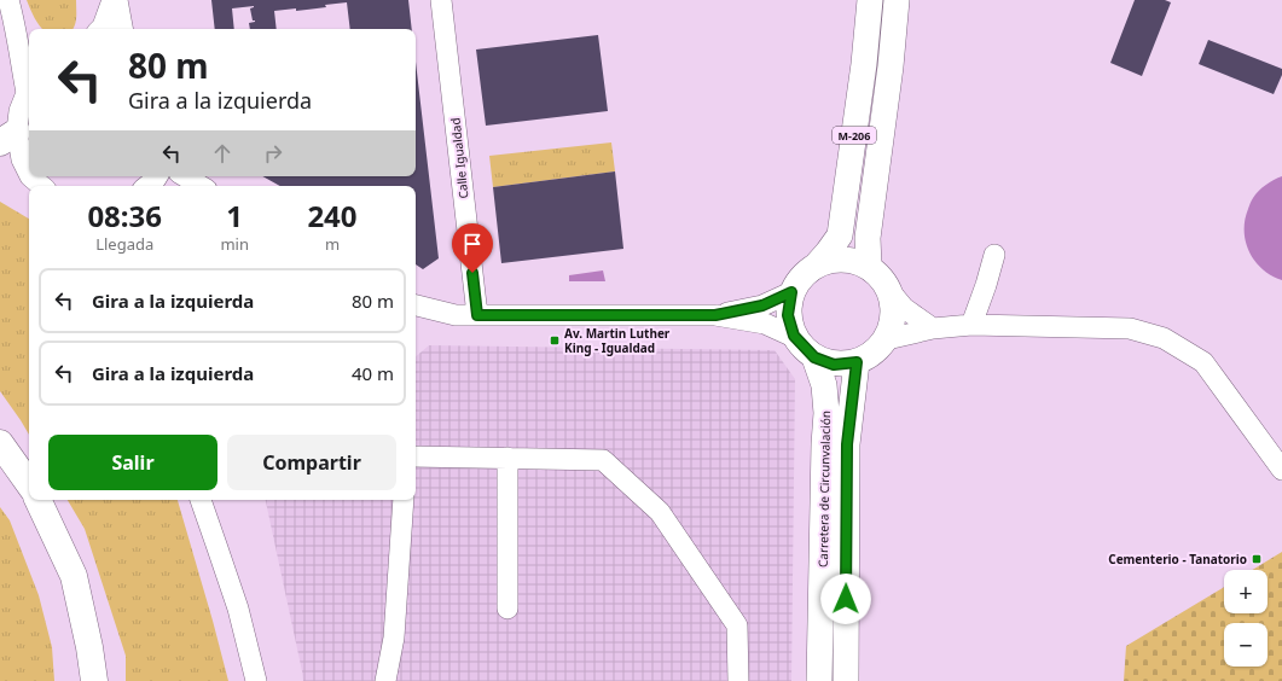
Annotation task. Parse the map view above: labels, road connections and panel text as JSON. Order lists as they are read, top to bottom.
{
  "streets": {
    "main road": ["M-206", "Carretera de Circunvalación"],
    "street": ["Calle Igualdad"]
  },
  "crossings": [
    ["M-206", "Carretera de Circunvalación"]
  ],
  "places": {
    "transit": ["Av. Martin Luther King - Igualdad", "Cementerio - Tanatorio"]
  },
  "page": {
    "turn": ["80 m", "Gira a la izquierda"],
    "eta": [
      "08:36",
      "Llegada",
      "1",
      "min",
      "240",
      "m"
    ],
    "list": [
      {
        "name": "Gira a la izquierda",
        "value": "80 m"
      },
      {
        "name": "Gira a la izquierda",
        "value": "40 m"
      }
    ],
    "buttons": ["Salir", "Compartir"],
    "map_buttons": ["+", "−"]
  }
}
